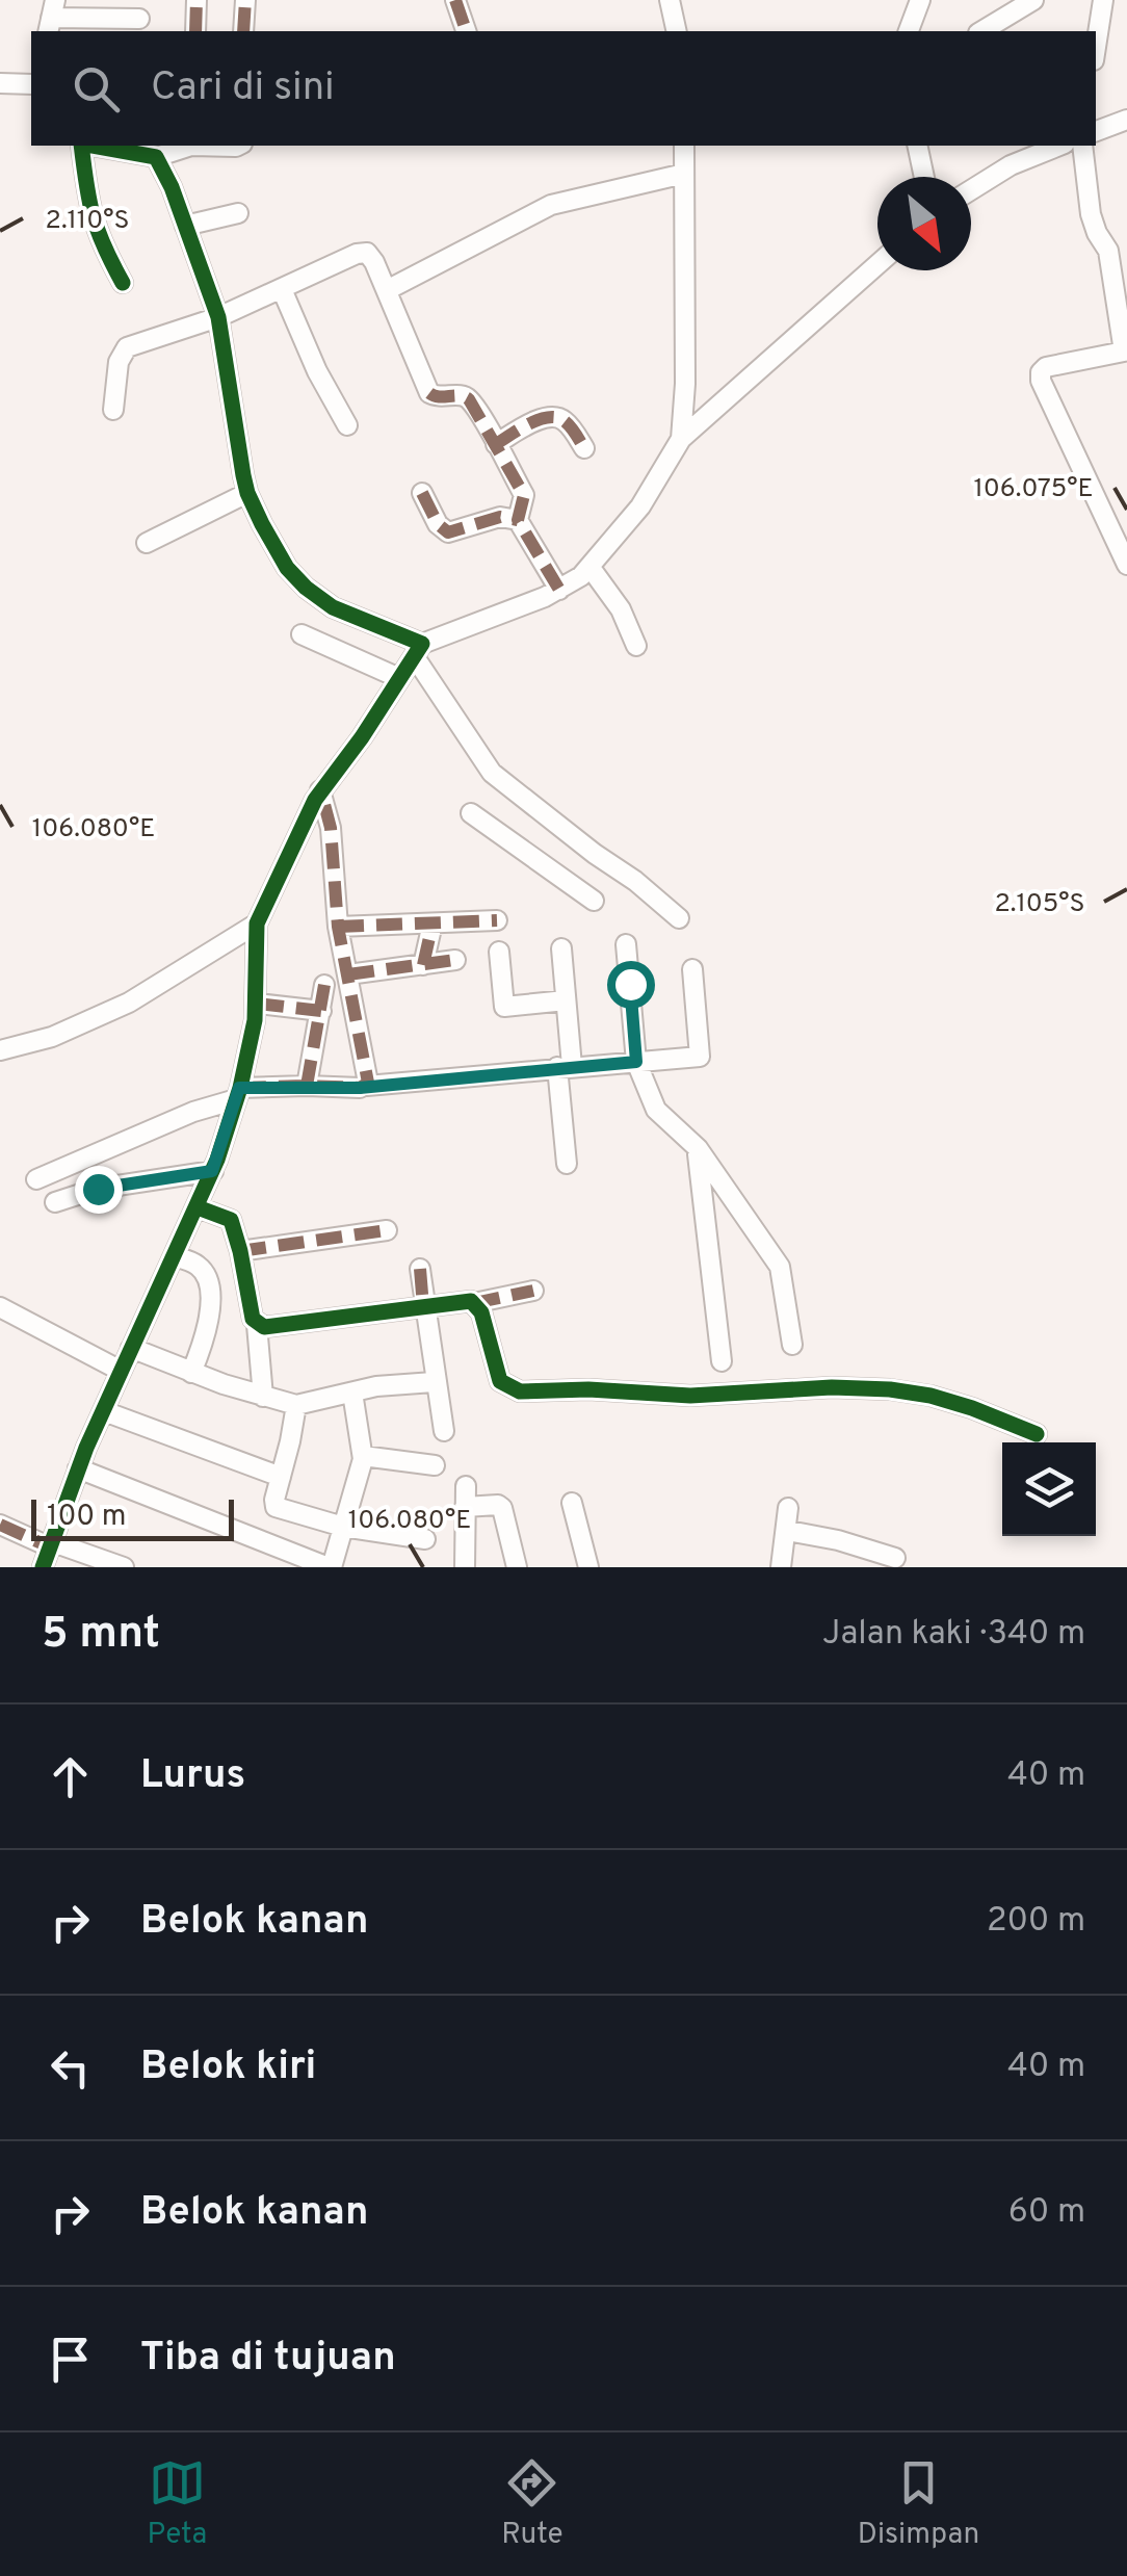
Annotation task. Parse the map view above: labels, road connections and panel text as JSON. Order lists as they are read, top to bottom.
{
  "scale_bar": "100 m",
  "north": "bottom right",
  "page": {
    "search": "Cari di sini",
    "scale": "100 m",
    "heading": ["5 mnt", "Jalan kaki · 340 m"],
    "list": [
      ["Lurus", "40 m"],
      ["Belok kanan", "200 m"],
      ["Belok kiri", "40 m"],
      ["Belok kanan", "60 m"],
      "Tiba di tujuan"
    ],
    "nav": ["Peta", "Rute", "Disimpan"]
  },
  "coordinates": [
    "2.110°S",
    "106.075°E",
    "106.080°E",
    "2.105°S"
  ]
}
